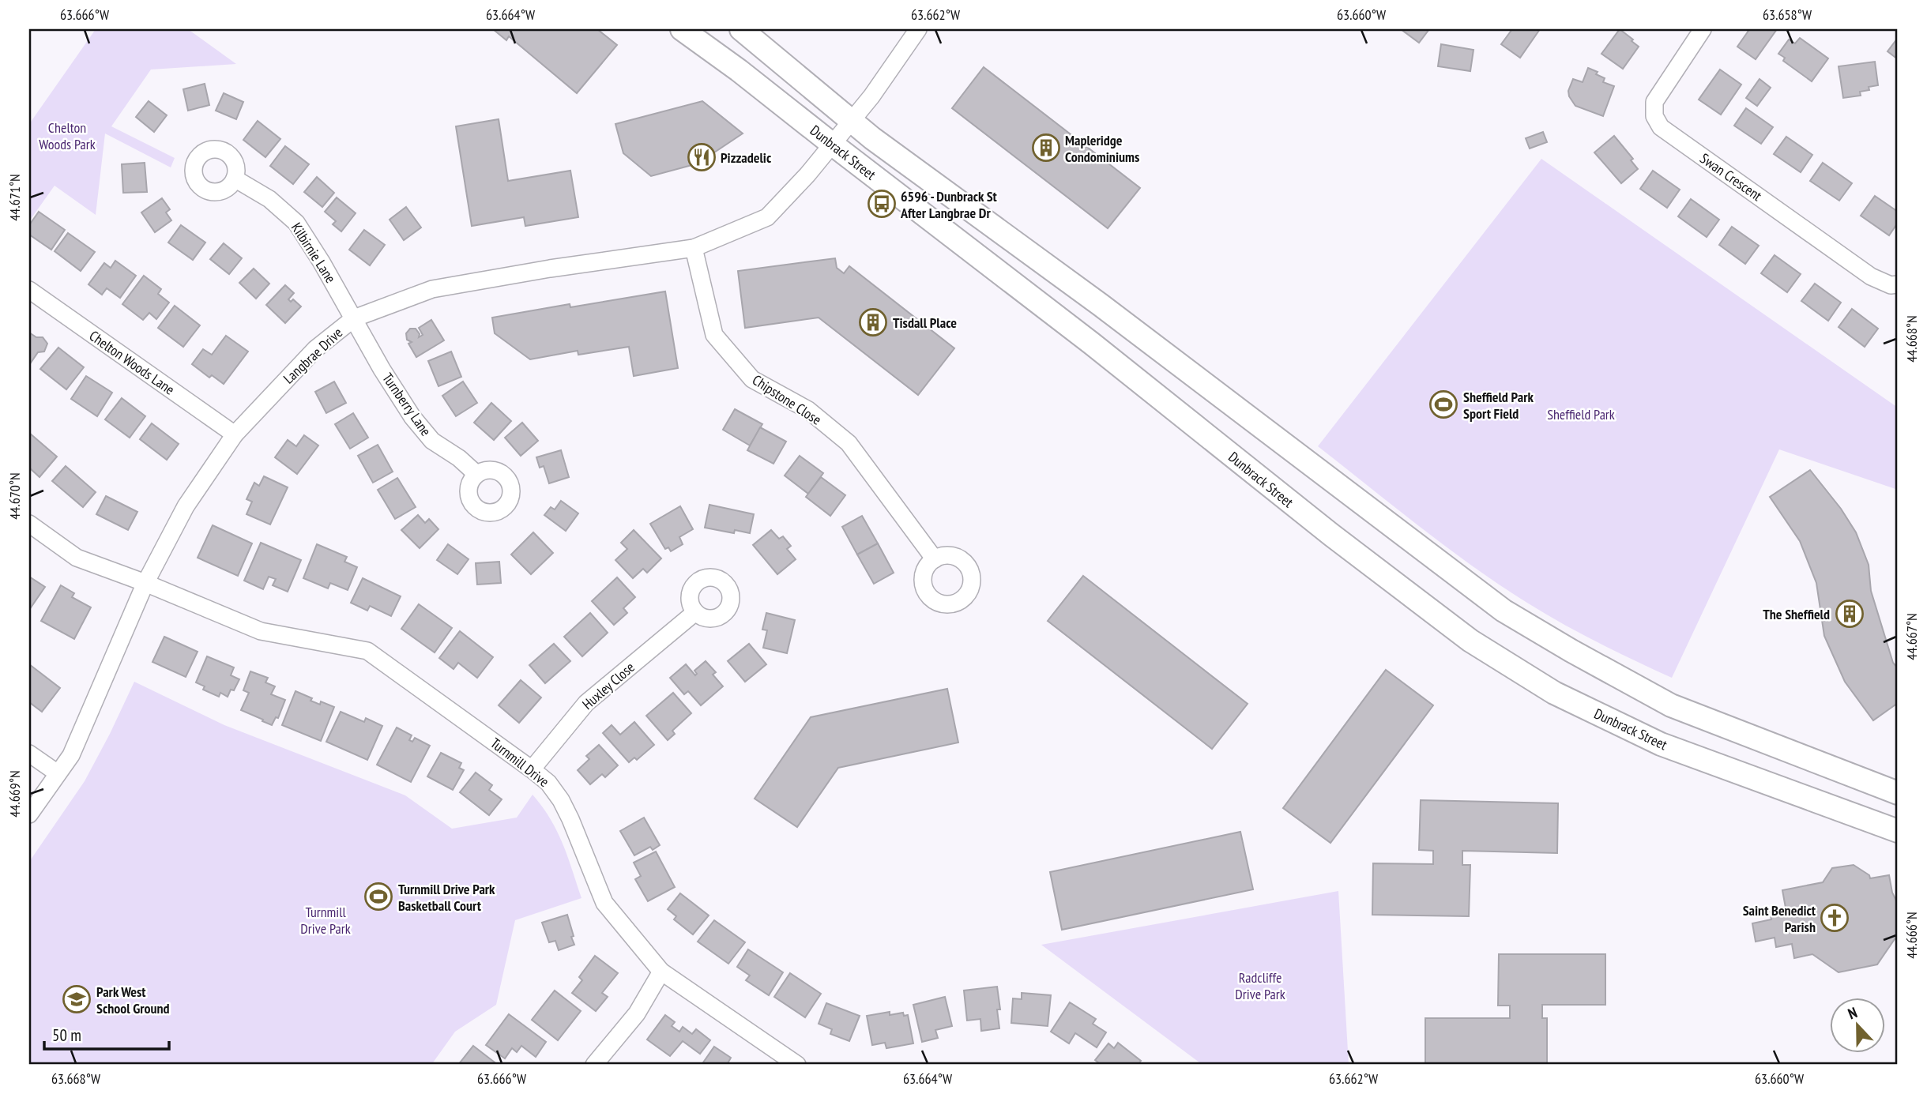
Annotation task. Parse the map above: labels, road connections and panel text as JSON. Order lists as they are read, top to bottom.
{
  "streets": {
    "main road": ["Dunbrack Street"],
    "street": [
      "Swan Crescent",
      "Kilbirnie Lane",
      "Langbrae Drive",
      "Chelton Woods Lane",
      "Chipstone Close",
      "Turnberry Lane",
      "Huxley Close",
      "Turnmill Drive"
    ]
  },
  "crossings": [
    ["Dunbrack Street", "Langbrae Drive"],
    ["Kilbirnie Lane", "Langbrae Drive"],
    ["Kilbirnie Lane", "Turnberry Lane"],
    ["Langbrae Drive", "Chelton Woods Lane"],
    ["Langbrae Drive", "Chipstone Close"],
    ["Langbrae Drive", "Turnberry Lane"],
    ["Langbrae Drive", "Turnmill Drive"],
    ["Huxley Close", "Turnmill Drive"]
  ],
  "parks": [
    "Chelton Woods Park",
    "Sheffield Park",
    "Turnmill Drive Park",
    "Radcliffe Drive Park"
  ],
  "places": {
    "building": ["Mapleridge Condominiums", "Tisdall Place", "The Sheffield"],
    "restaurant": ["Pizzadelic"],
    "bus stop": ["6596 - Dunbrack St After Langbrae Dr"],
    "sports": ["Sheffield Park Sport Field", "Turnmill Drive Park Basketball Court"],
    "church": ["Saint Benedict Parish"],
    "school or university": ["Park West School Ground"]
  },
  "scale_bar": "50 m",
  "north": "top",
  "coordinates": [
    "63.666°W",
    "63.664°W",
    "63.662°W",
    "63.660°W",
    "63.658°W",
    "44.671°N",
    "44.668°N",
    "44.670°N",
    "44.667°N",
    "44.669°N",
    "44.666°N",
    "63.668°W"
  ]
}
